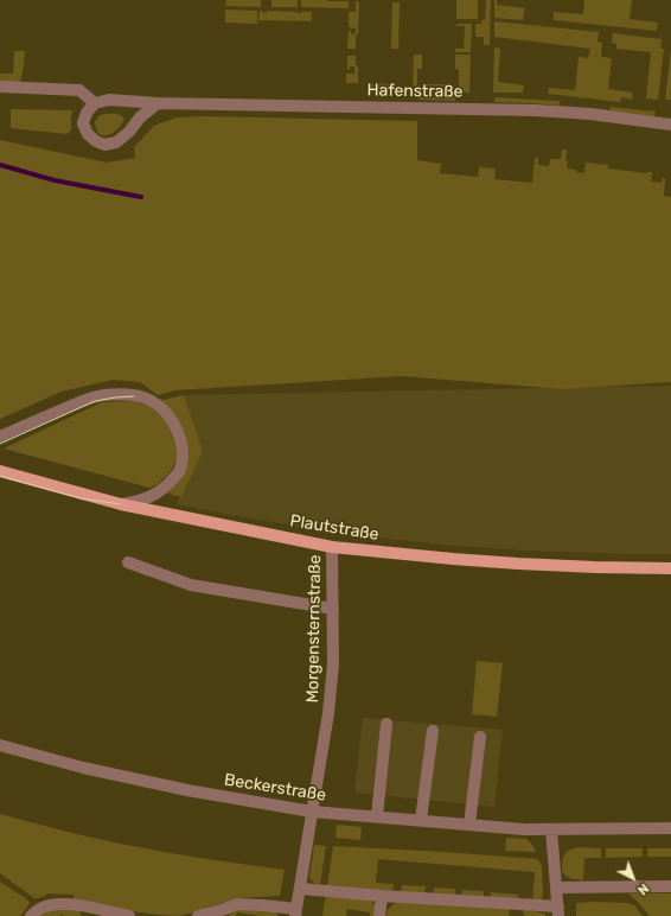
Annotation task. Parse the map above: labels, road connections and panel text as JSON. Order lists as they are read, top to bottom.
{
  "streets": {
    "main road": ["Plautstraße"],
    "street": ["Hafenstraße", "Morgensternstraße", "Beckerstraße"]
  },
  "crossings": [
    ["Plautstraße", "Morgensternstraße"],
    ["Morgensternstraße", "Beckerstraße"]
  ],
  "north": "bottom right"
}
